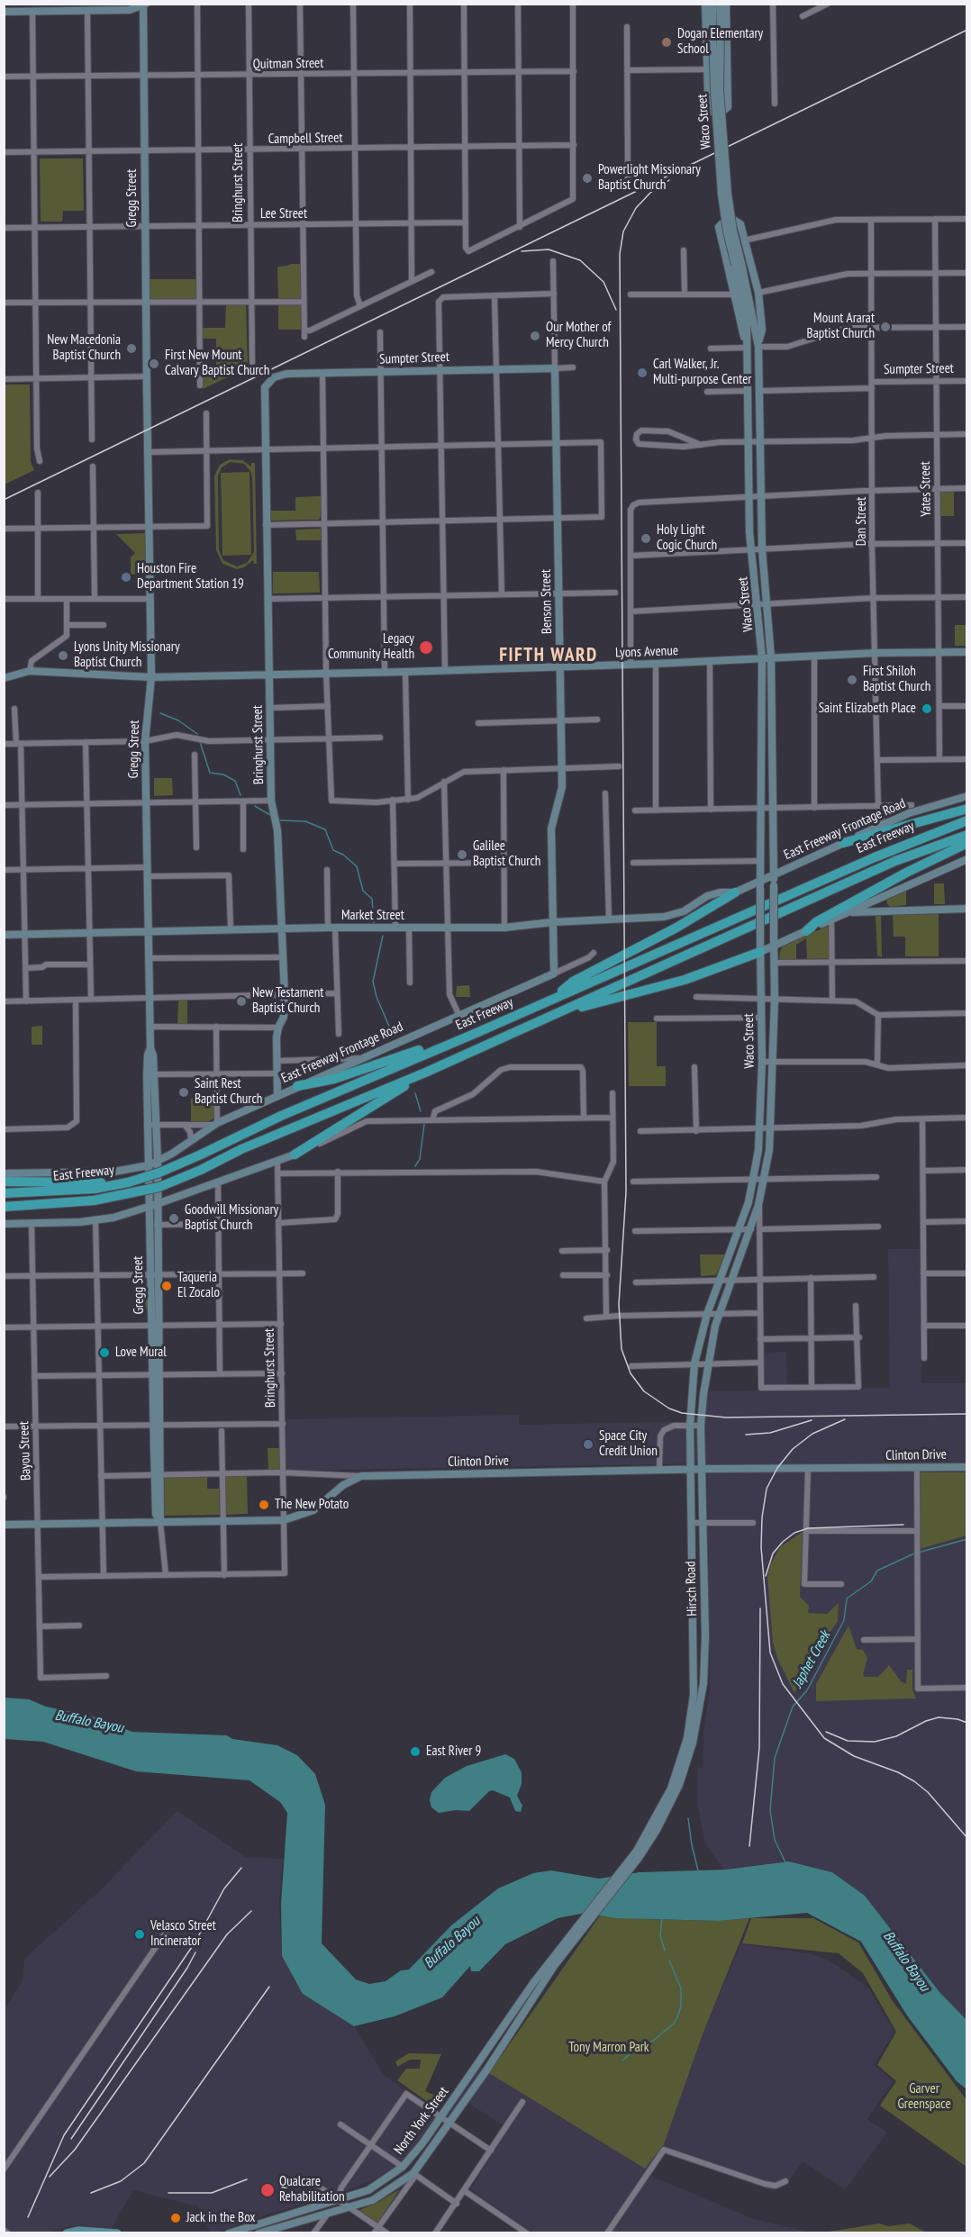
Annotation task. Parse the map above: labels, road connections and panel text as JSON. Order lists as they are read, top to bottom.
{
  "streets": {
    "highway": ["East Freeway"],
    "main road": [
      "Waco Street",
      "Bringhurst Street",
      "Gregg Street",
      "Sumpter Street",
      "Benson Street",
      "Lyons Avenue",
      "East Freeway Frontage Road",
      "Market Street",
      "Clinton Drive",
      "Hirsch Road",
      "North York Street"
    ],
    "street": [
      "Quitman Street",
      "Campbell Street",
      "Lee Street",
      "Yates Street",
      "Dan Street",
      "Bayou Street"
    ]
  },
  "crossings": [
    ["Quitman Street", "Bringhurst Street"],
    ["Quitman Street", "Gregg Street"],
    ["Waco Street", "Sumpter Street"],
    ["Waco Street", "Lyons Avenue"],
    ["Waco Street", "East Freeway Frontage Road"],
    ["Waco Street", "Hirsch Road"],
    ["Campbell Street", "Bringhurst Street"],
    ["Campbell Street", "Gregg Street"],
    ["Bringhurst Street", "Lee Street"],
    ["Bringhurst Street", "Sumpter Street"],
    ["Bringhurst Street", "Lyons Avenue"],
    ["Bringhurst Street", "East Freeway Frontage Road"],
    ["Bringhurst Street", "Market Street"],
    ["Bringhurst Street", "Clinton Drive"],
    ["Gregg Street", "Lee Street"],
    ["Gregg Street", "Lyons Avenue"],
    ["Gregg Street", "East Freeway Frontage Road"],
    ["Gregg Street", "Market Street"],
    ["Gregg Street", "Clinton Drive"],
    ["Sumpter Street", "Yates Street"],
    ["Sumpter Street", "Dan Street"],
    ["Sumpter Street", "Benson Street"],
    ["Yates Street", "Lyons Avenue"],
    ["Dan Street", "Lyons Avenue"],
    ["Dan Street", "East Freeway Frontage Road"],
    ["Benson Street", "Lyons Avenue"],
    ["Benson Street", "East Freeway Frontage Road"],
    ["Benson Street", "Market Street"],
    ["East Freeway Frontage Road", "Market Street"],
    ["Bayou Street", "Clinton Drive"],
    ["Clinton Drive", "Hirsch Road"],
    ["Hirsch Road", "North York Street"]
  ],
  "districts": ["FIFTH WARD"],
  "water": ["Japhet Creek", "Buffalo Bayou"],
  "parks": ["Tony Marron Park", "Garver Greenspace"],
  "places": [
    "Dogan Elementary School",
    "Powerlight Missionary Baptist Church",
    "Mount Ararat Baptist Church",
    "Our Mother of Mercy Church",
    "New Macedonia Baptist Church",
    "First New Mount Calvary Baptist Church",
    "Carl Walker, Jr. Multi-purpose Center",
    "Holy Light Cogic Church",
    "Houston Fire Department Station 19",
    "Legacy Community Health",
    "Lyons Unity Missionary Baptist Church",
    "First Shiloh Baptist Church",
    "Saint Elizabeth Place",
    "Galilee Baptist Church",
    "New Testament Baptist Church",
    "Saint Rest Baptist Church",
    "Goodwill Missionary Baptist Church",
    "Taqueria El Zocalo",
    "Love Mural",
    "Space City Credit Union",
    "The New Potato",
    "East River 9",
    "Velasco Street Incinerator",
    "Qualcare Rehabilitation",
    "Jack in the Box"
  ]
}
